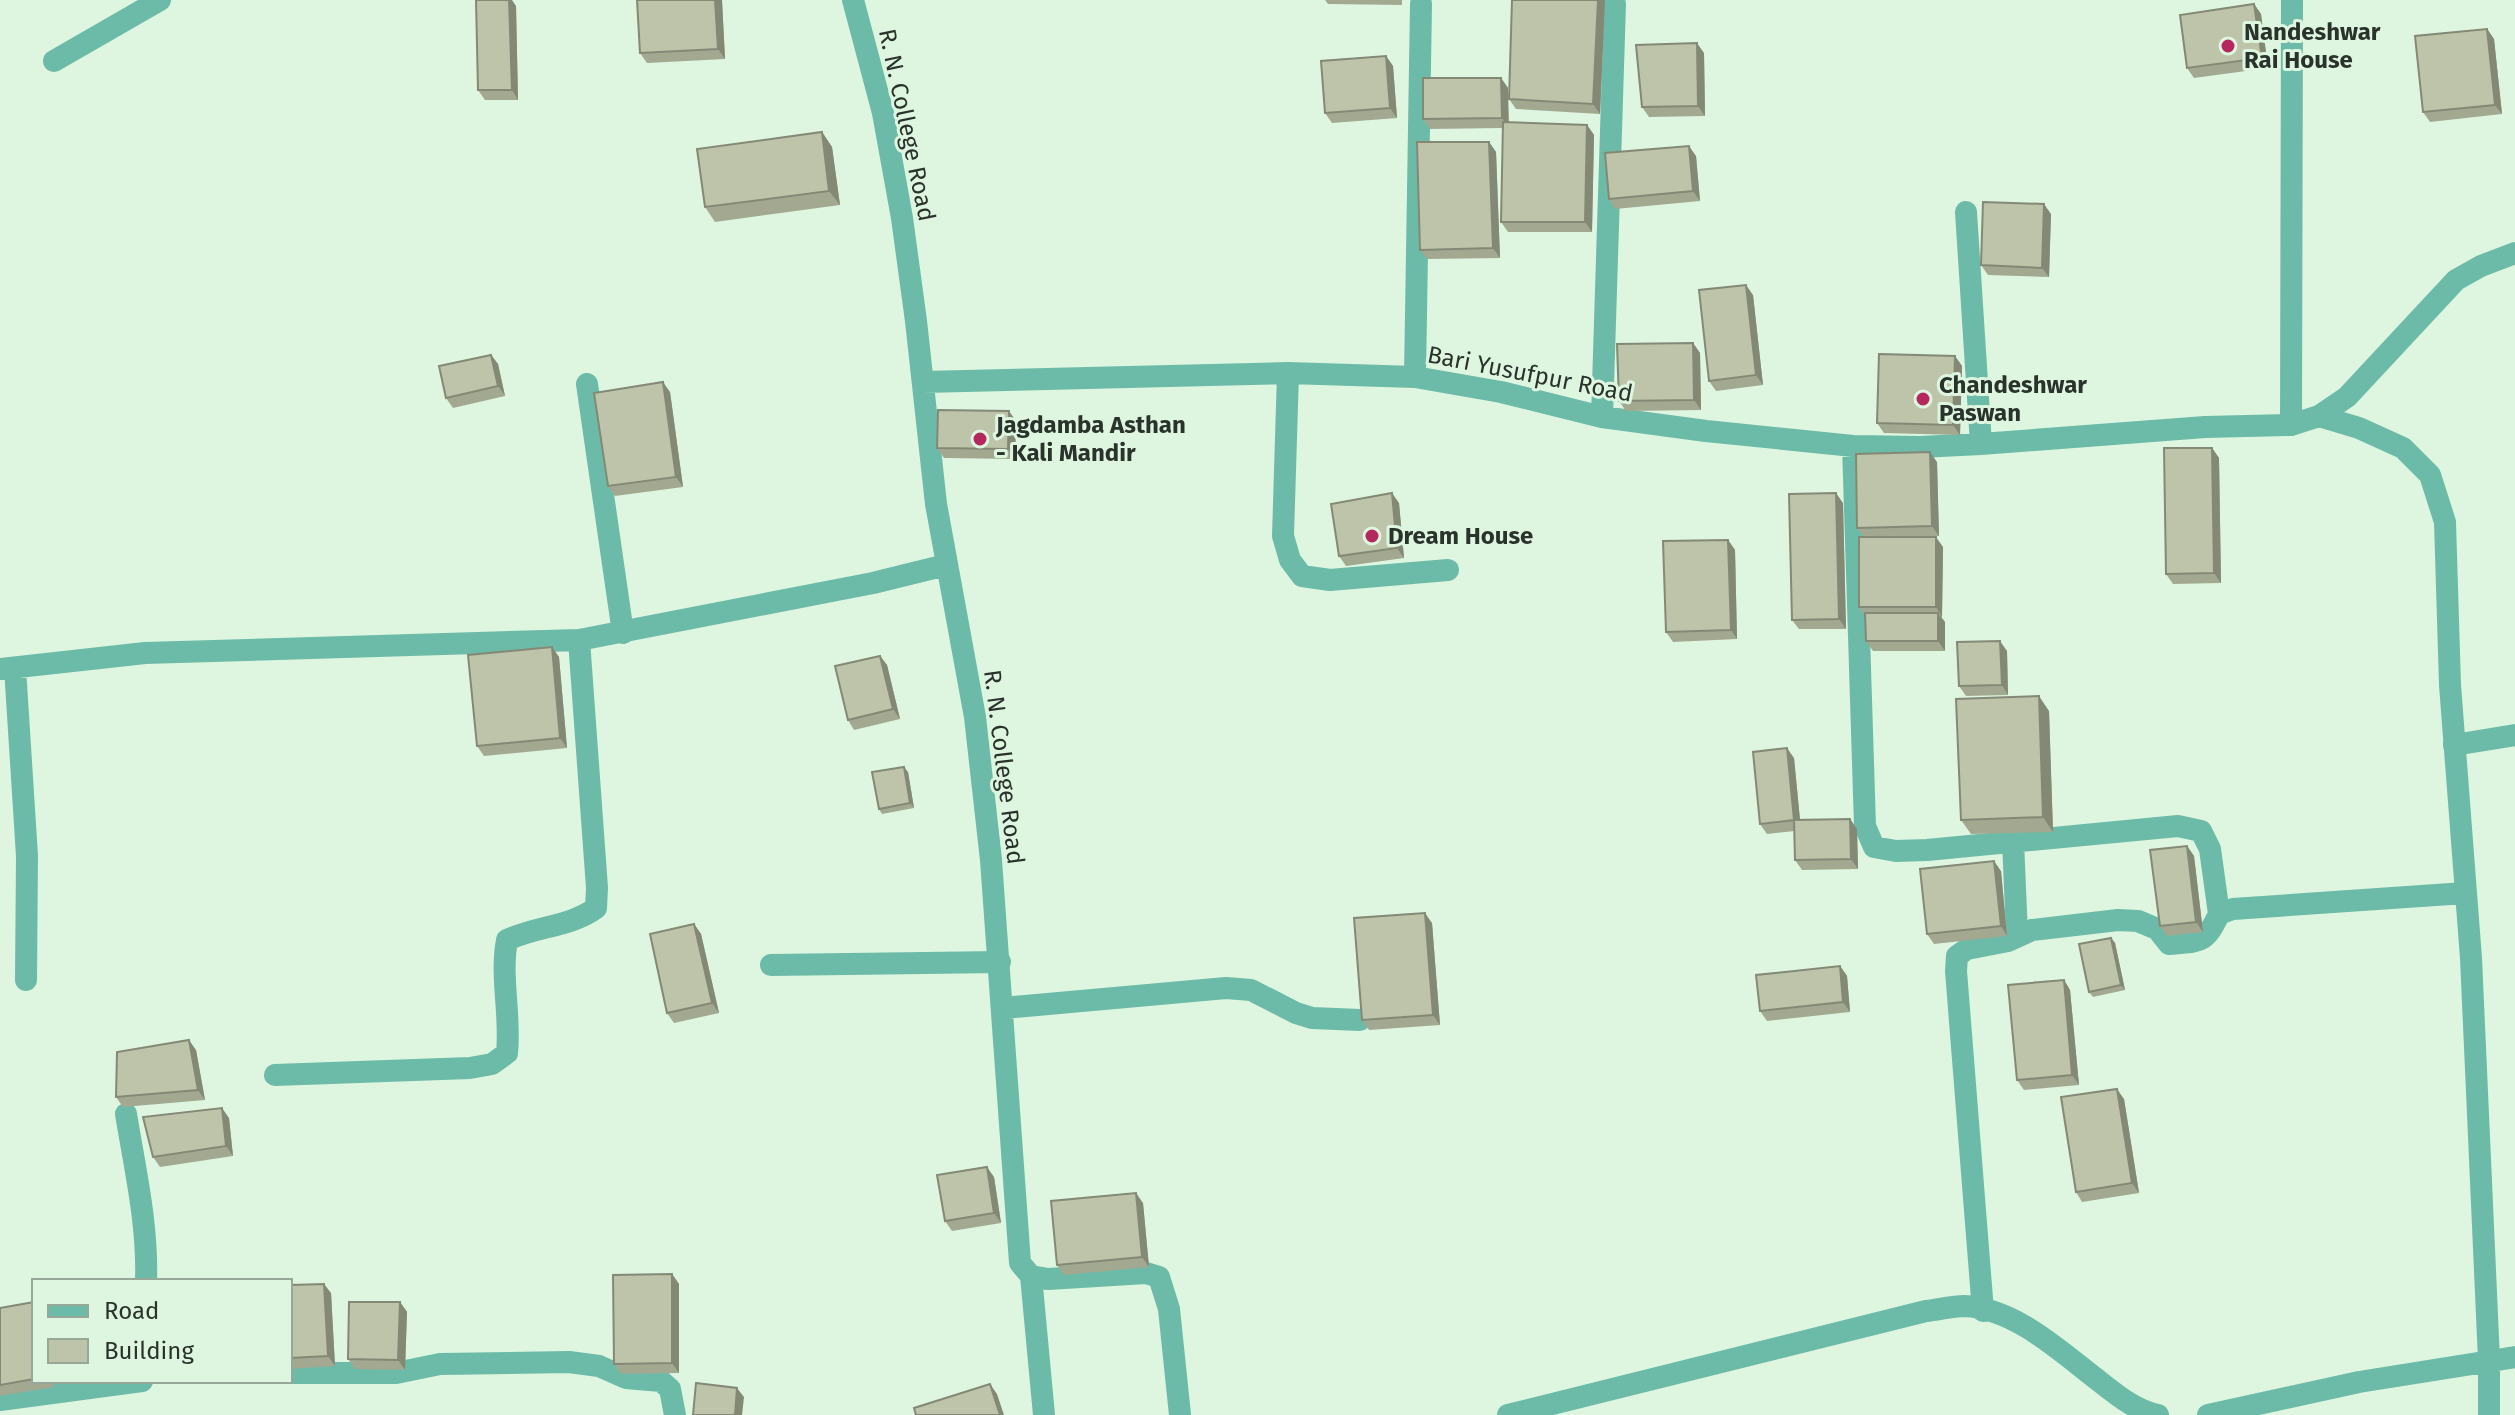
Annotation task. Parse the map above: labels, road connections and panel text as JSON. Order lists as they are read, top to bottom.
{
  "streets": {
    "street": ["R. N. College Road", "Bari Yusufpur Road"]
  },
  "crossings": [
    ["R. N. College Road", "Bari Yusufpur Road"]
  ],
  "places": [
    "Nandeshwar Rai House",
    "Chandeshwar Paswan",
    "Jagdamba Asthan - Kali Mandir",
    "Dream House"
  ],
  "legend": ["Road", "Building"]
}
